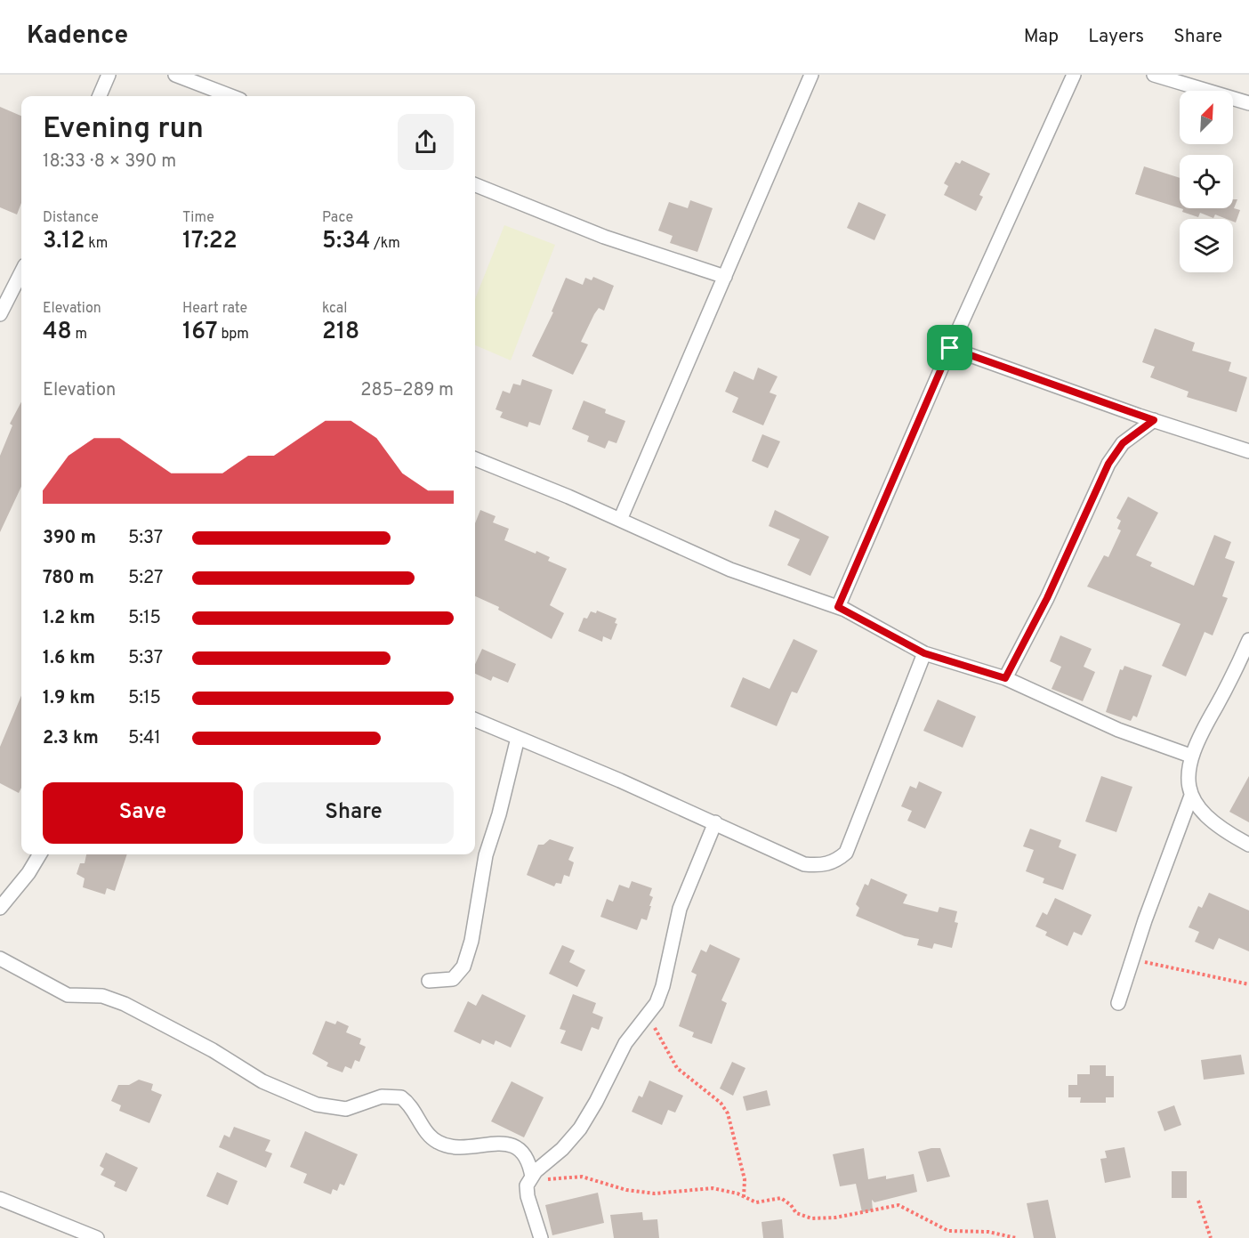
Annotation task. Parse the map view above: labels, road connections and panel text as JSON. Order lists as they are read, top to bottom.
{
  "north": "top right",
  "page": {
    "header": "Kadence",
    "nav": ["Map", "Layers", "Share"],
    "heading": ["Evening run", "18:33 · 8 × 390 m"],
    "stats": [
      ["Distance", "3.12 km"],
      ["Time", "17:22"],
      ["Pace", "5:34 /km"],
      ["Elevation", "48 m"],
      ["Heart rate", "167 bpm"],
      ["kcal", "218"]
    ],
    "chart": ["Elevation", "285–289 m"],
    "list": [
      {
        "name": "390 m",
        "note": "5:37"
      },
      {
        "name": "780 m",
        "note": "5:27"
      },
      {
        "name": "1.2 km",
        "note": "5:15"
      },
      {
        "name": "1.6 km",
        "note": "5:37"
      },
      {
        "name": "1.9 km",
        "note": "5:15"
      },
      {
        "name": "2.3 km",
        "note": "5:41"
      }
    ],
    "buttons": ["Save", "Share"]
  }
}
